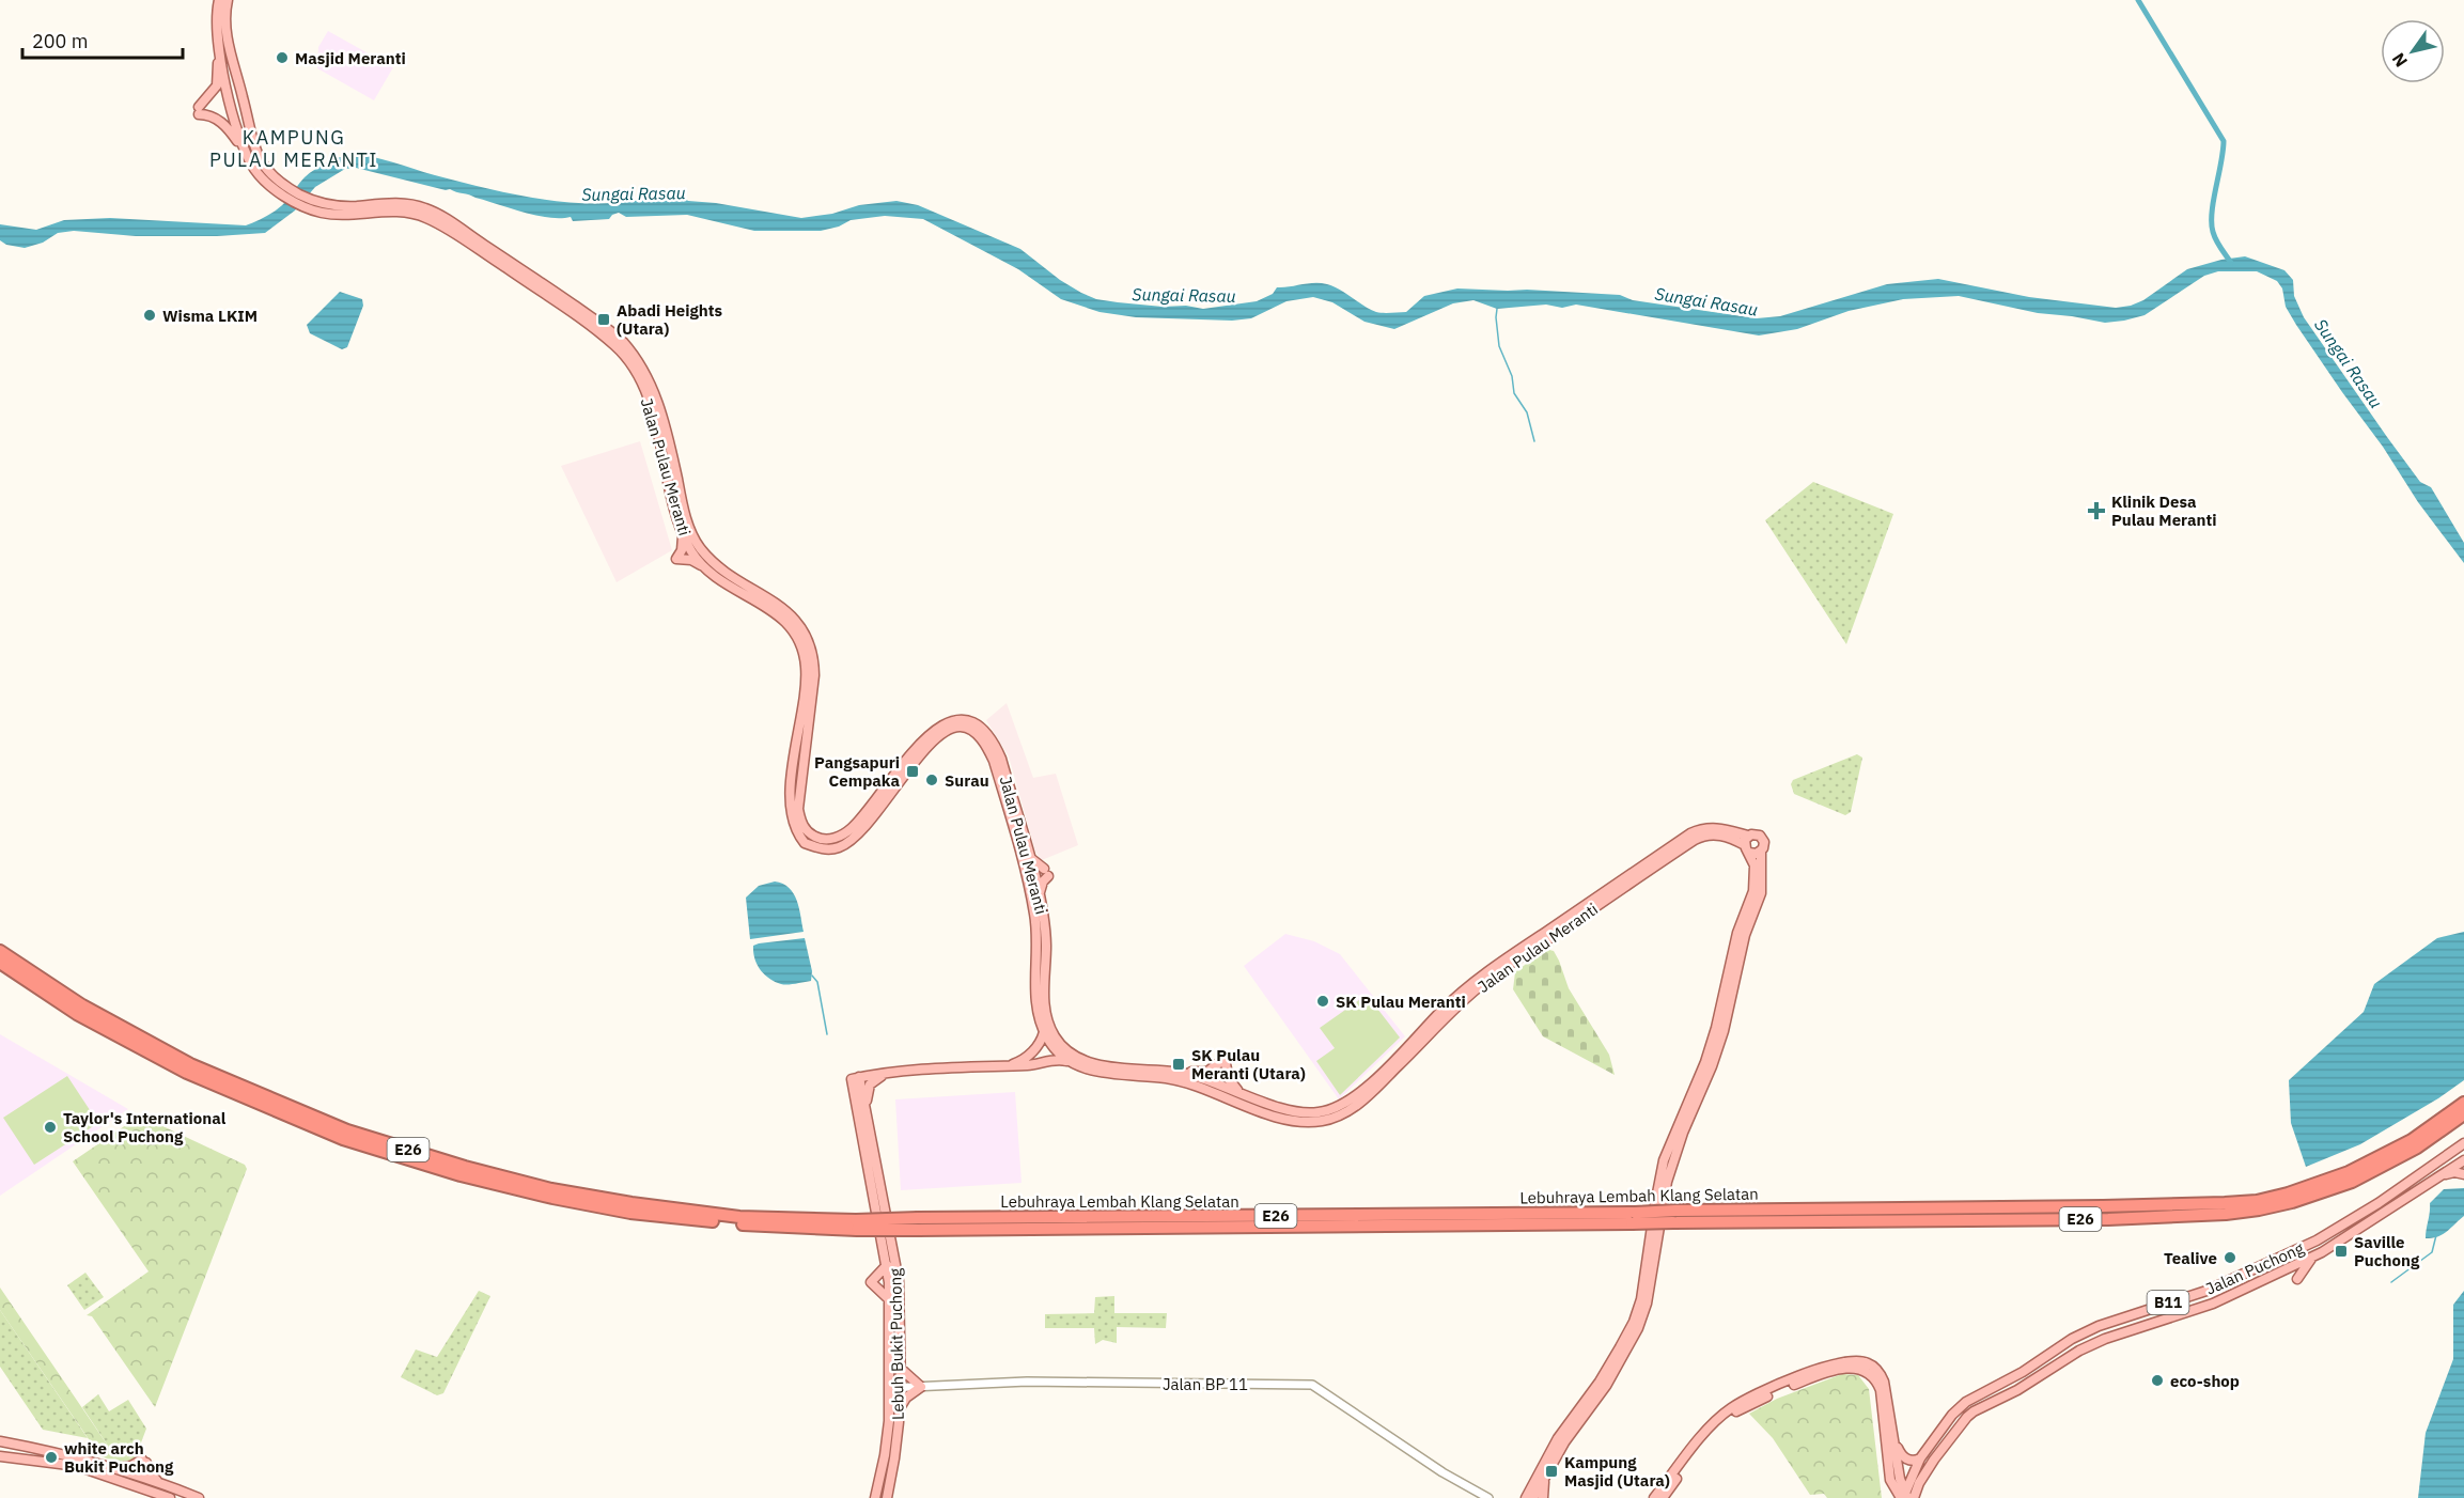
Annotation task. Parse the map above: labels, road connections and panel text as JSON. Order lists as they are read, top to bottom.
{
  "streets": {
    "highway": ["E26", "Lebuhraya Lembah Klang Selatan"],
    "main road": [
      "Jalan Pulau Meranti",
      "Jalan Puchong",
      "B11",
      "Lebuh Bukit Puchong"
    ],
    "street": ["Jalan BP 11"]
  },
  "crossings": [
    ["Lebuh Bukit Puchong", "Jalan BP 11"]
  ],
  "districts": ["KAMPUNG PULAU MERANTI"],
  "water": ["Sungai Rasau"],
  "places": {
    "other": [
      "Masjid Meranti",
      "Wisma LKIM",
      "Surau",
      "SK Pulau Meranti",
      "Taylor's International School Puchong",
      "Tealive",
      "eco-shop",
      "white arch Bukit Puchong"
    ],
    "transit": [
      "Abadi Heights (Utara)",
      "Pangsapuri Cempaka",
      "SK Pulau Meranti (Utara)",
      "Saville Puchong",
      "Kampung Masjid (Utara)"
    ],
    "health": ["Klinik Desa Pulau Meranti"]
  },
  "scale_bar": "200 m",
  "north": "bottom left"
}
